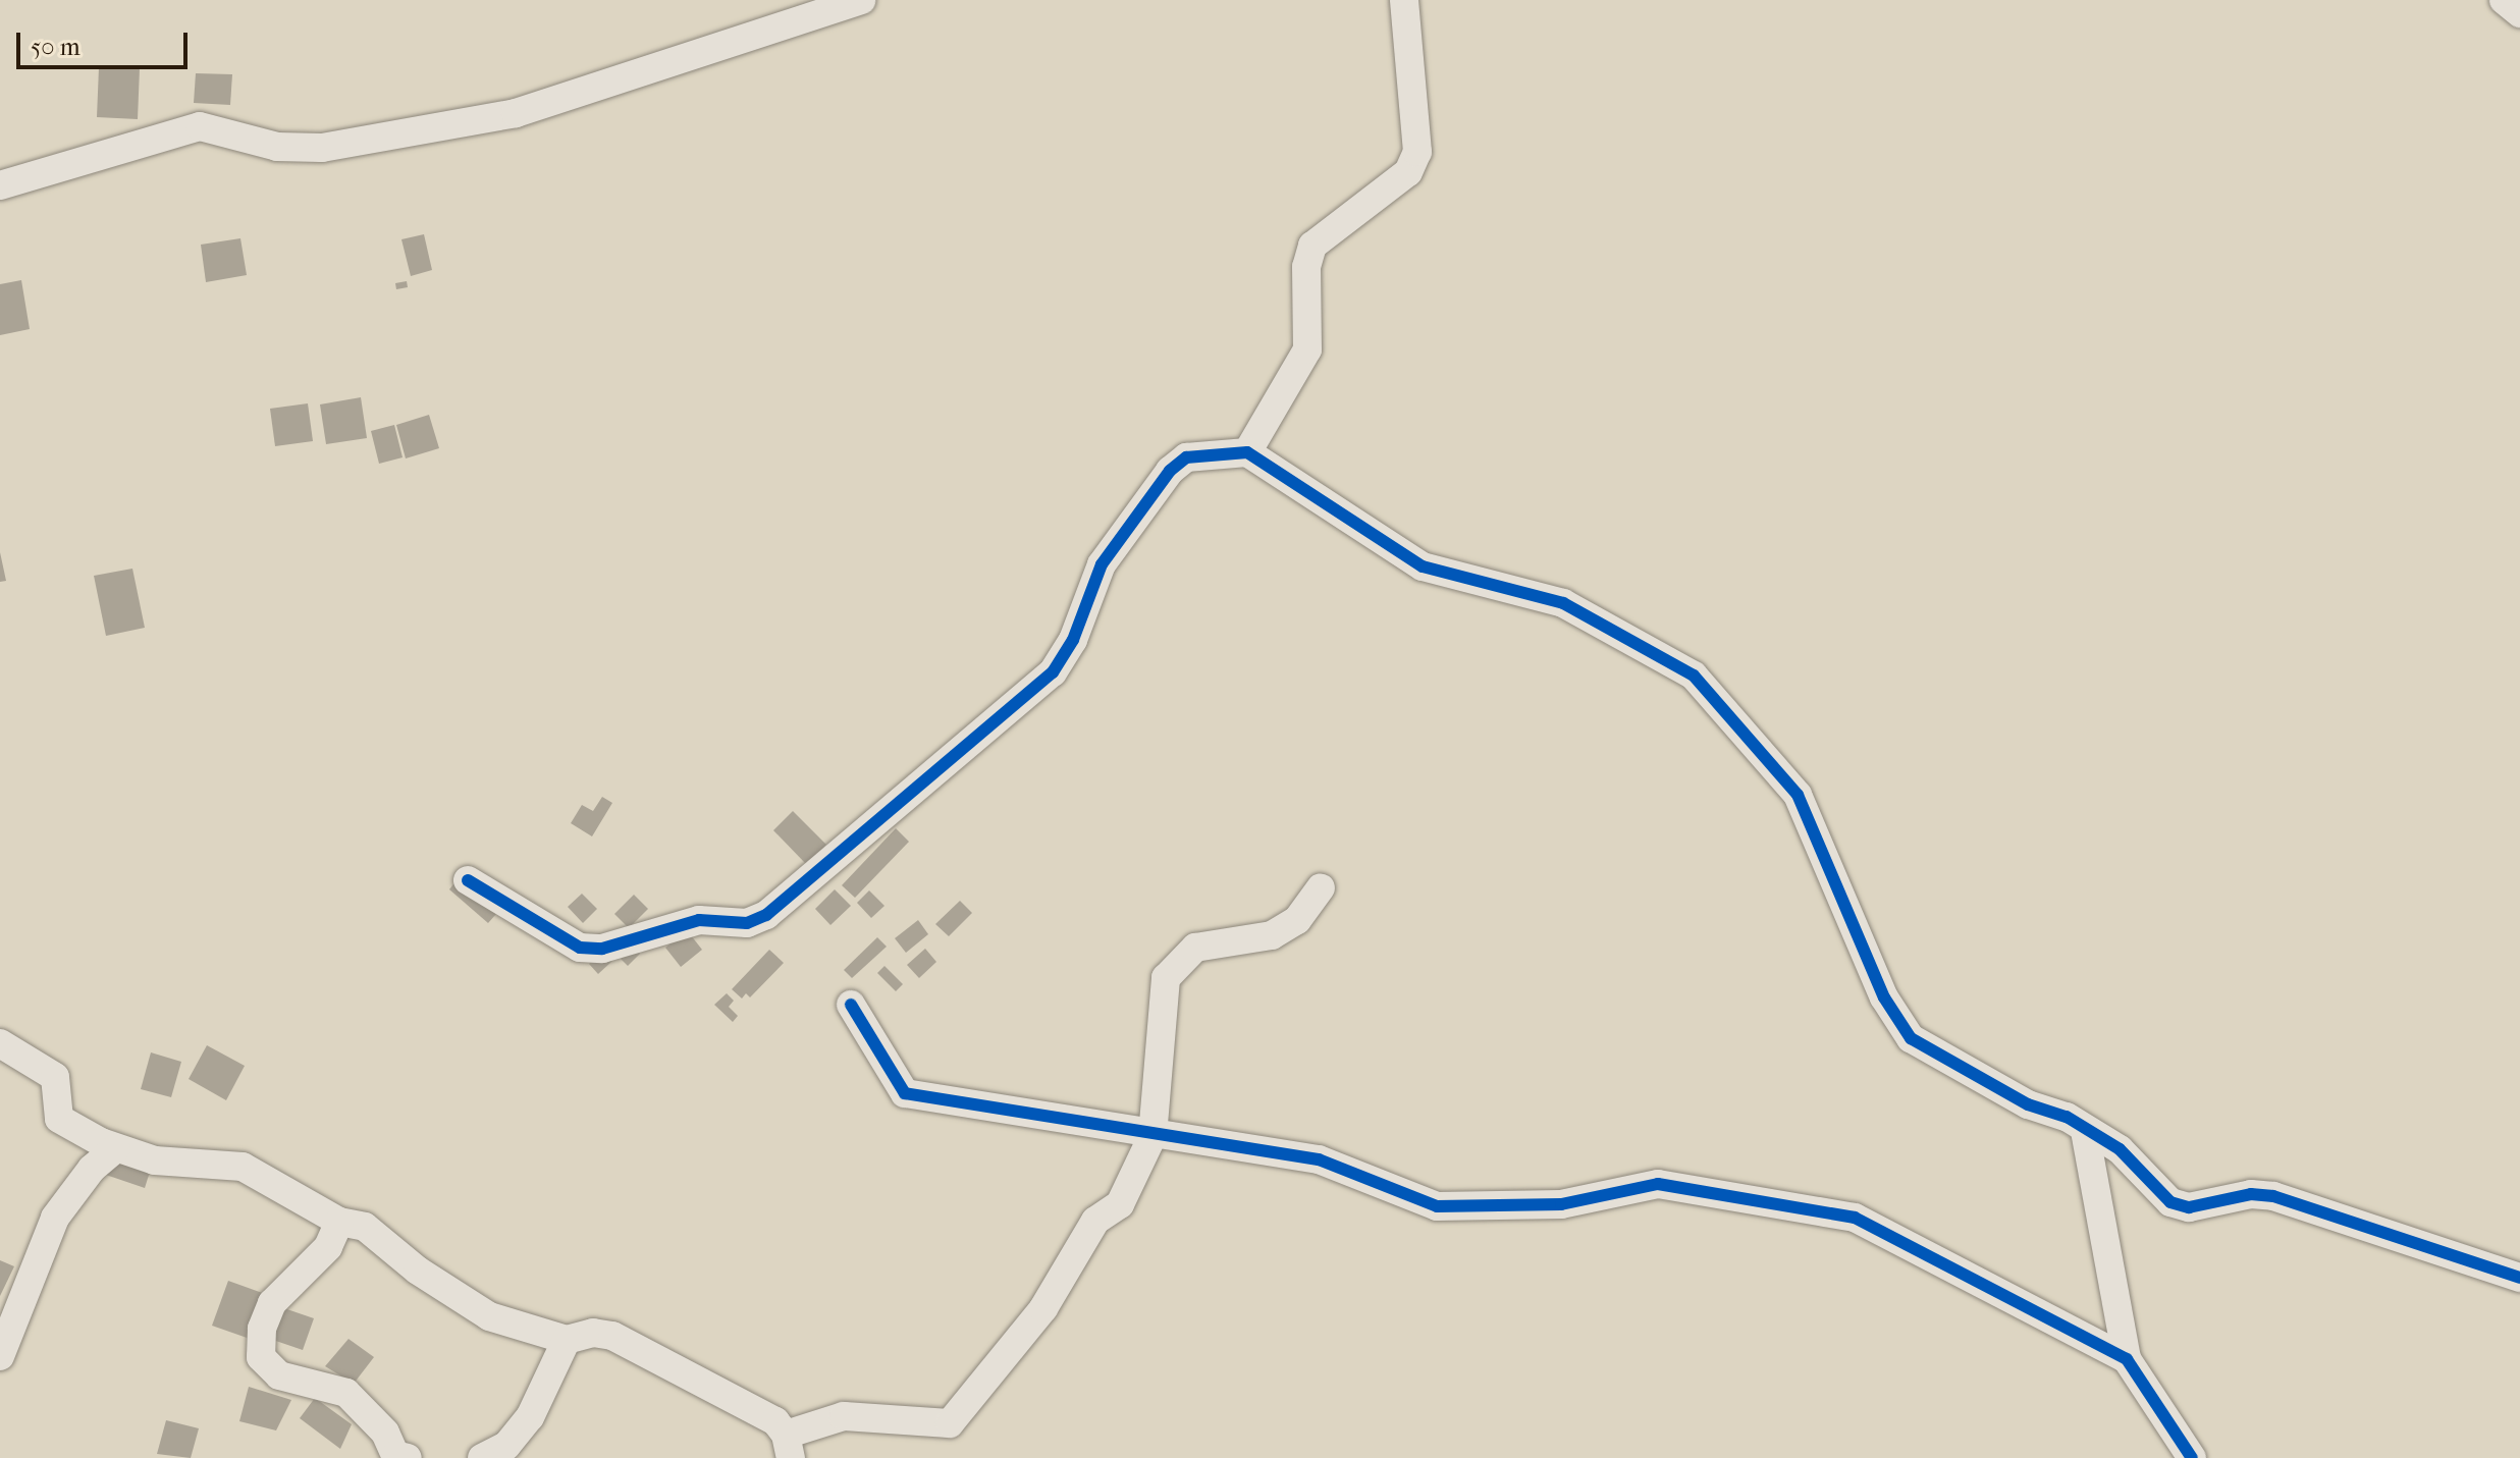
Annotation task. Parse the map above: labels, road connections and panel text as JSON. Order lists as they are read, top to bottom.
{
  "scale_bar": "50 m"
}
